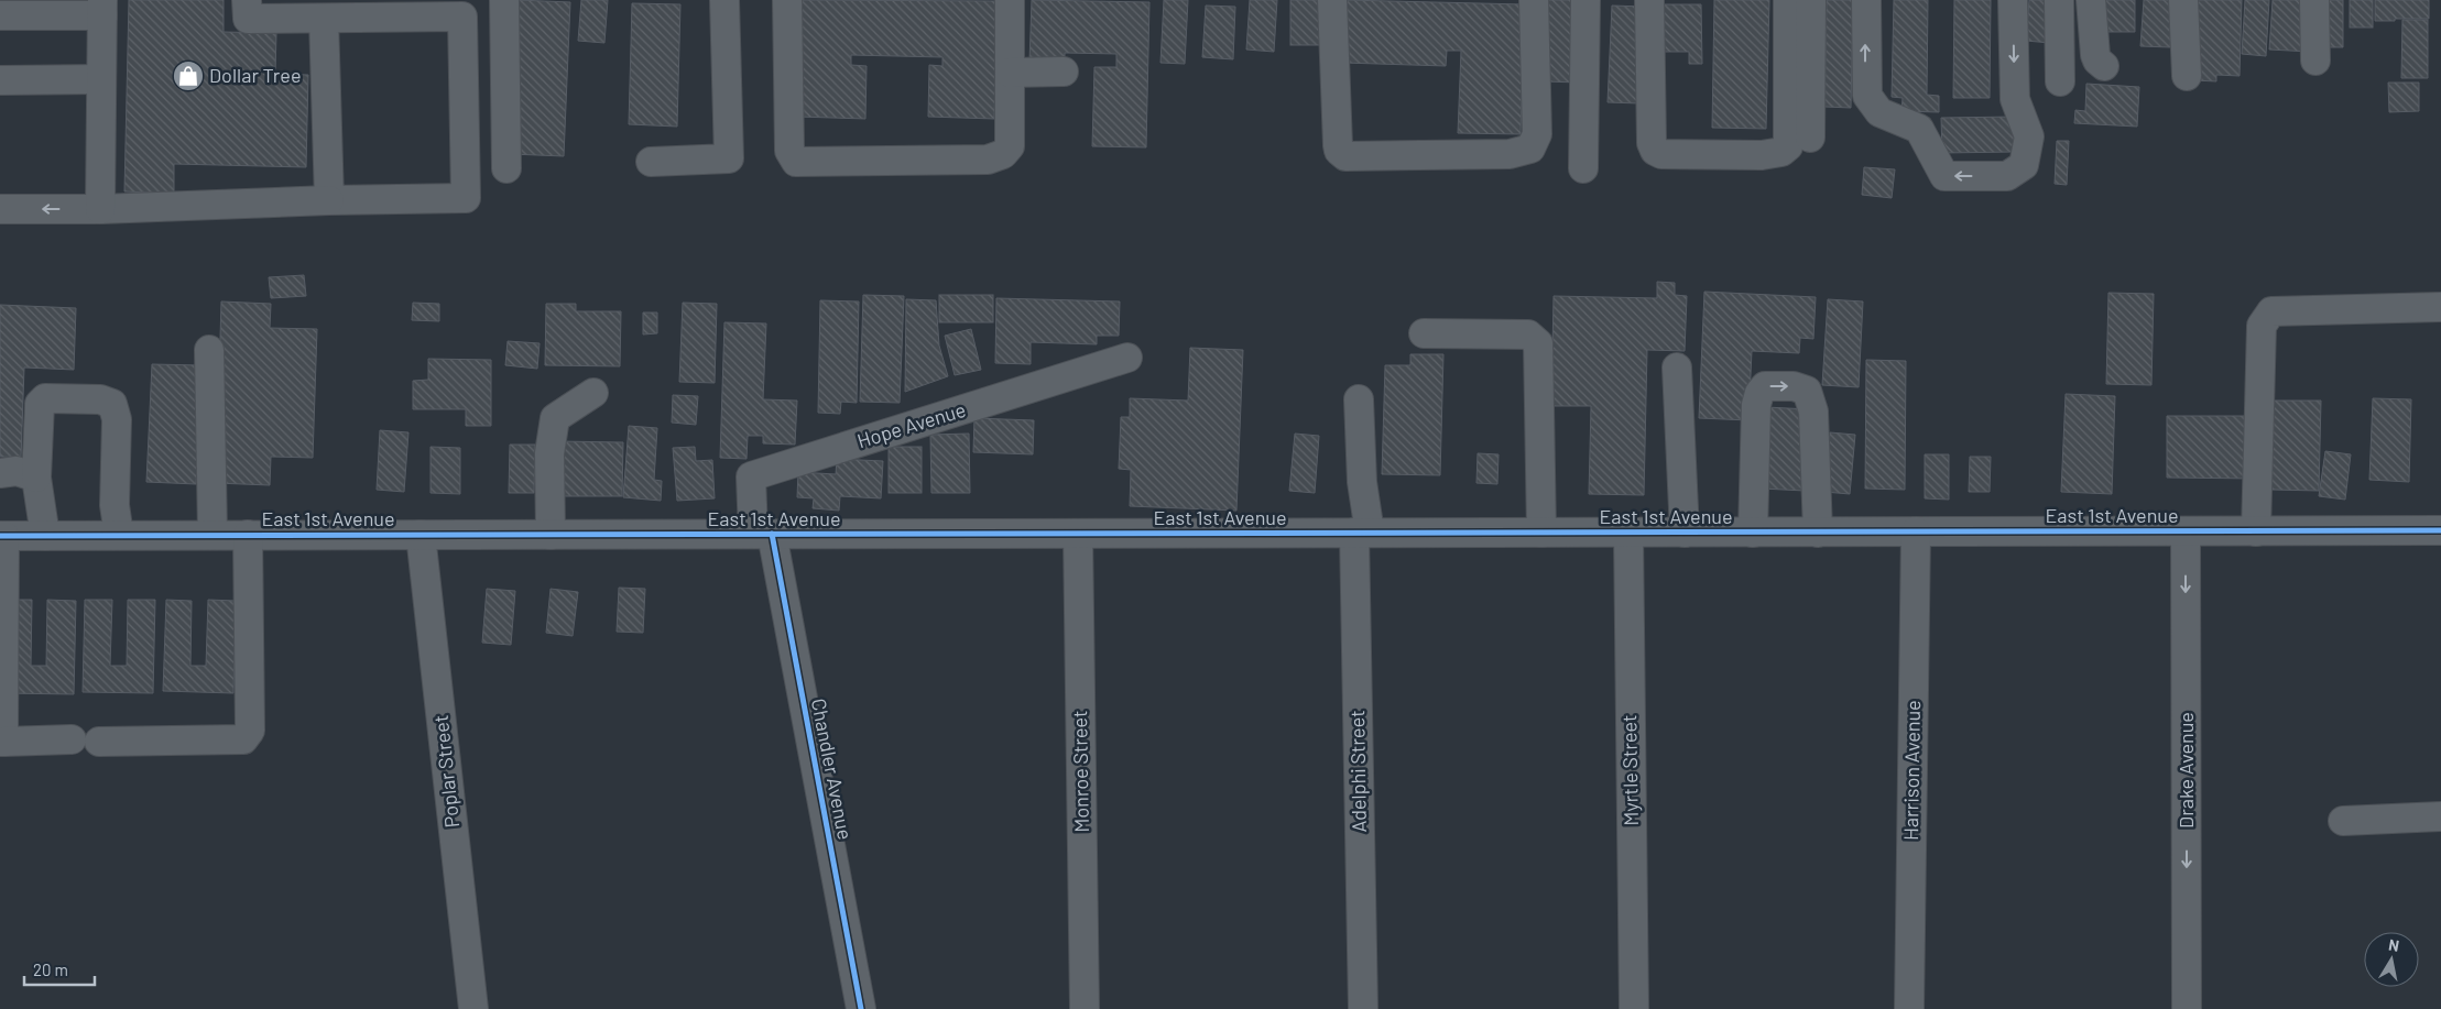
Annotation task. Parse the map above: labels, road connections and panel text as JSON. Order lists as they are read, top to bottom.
{
  "streets": {
    "street": [
      "Hope Avenue",
      "East 1st Avenue",
      "Chandler Avenue",
      "Myrtle Street",
      "Harrison Avenue",
      "Drake Avenue",
      "Poplar Street",
      "Monroe Street",
      "Adelphi Street"
    ]
  },
  "crossings": [
    ["Hope Avenue", "East 1st Avenue"],
    ["Hope Avenue", "Chandler Avenue"],
    ["East 1st Avenue", "Chandler Avenue"],
    ["East 1st Avenue", "Myrtle Street"],
    ["East 1st Avenue", "Harrison Avenue"],
    ["East 1st Avenue", "Drake Avenue"],
    ["East 1st Avenue", "Poplar Street"],
    ["East 1st Avenue", "Monroe Street"],
    ["East 1st Avenue", "Adelphi Street"]
  ],
  "one_way": ["Drake Avenue"],
  "places": {
    "shop": ["Dollar Tree"]
  },
  "scale_bar": "20 m",
  "north": "top"
}
